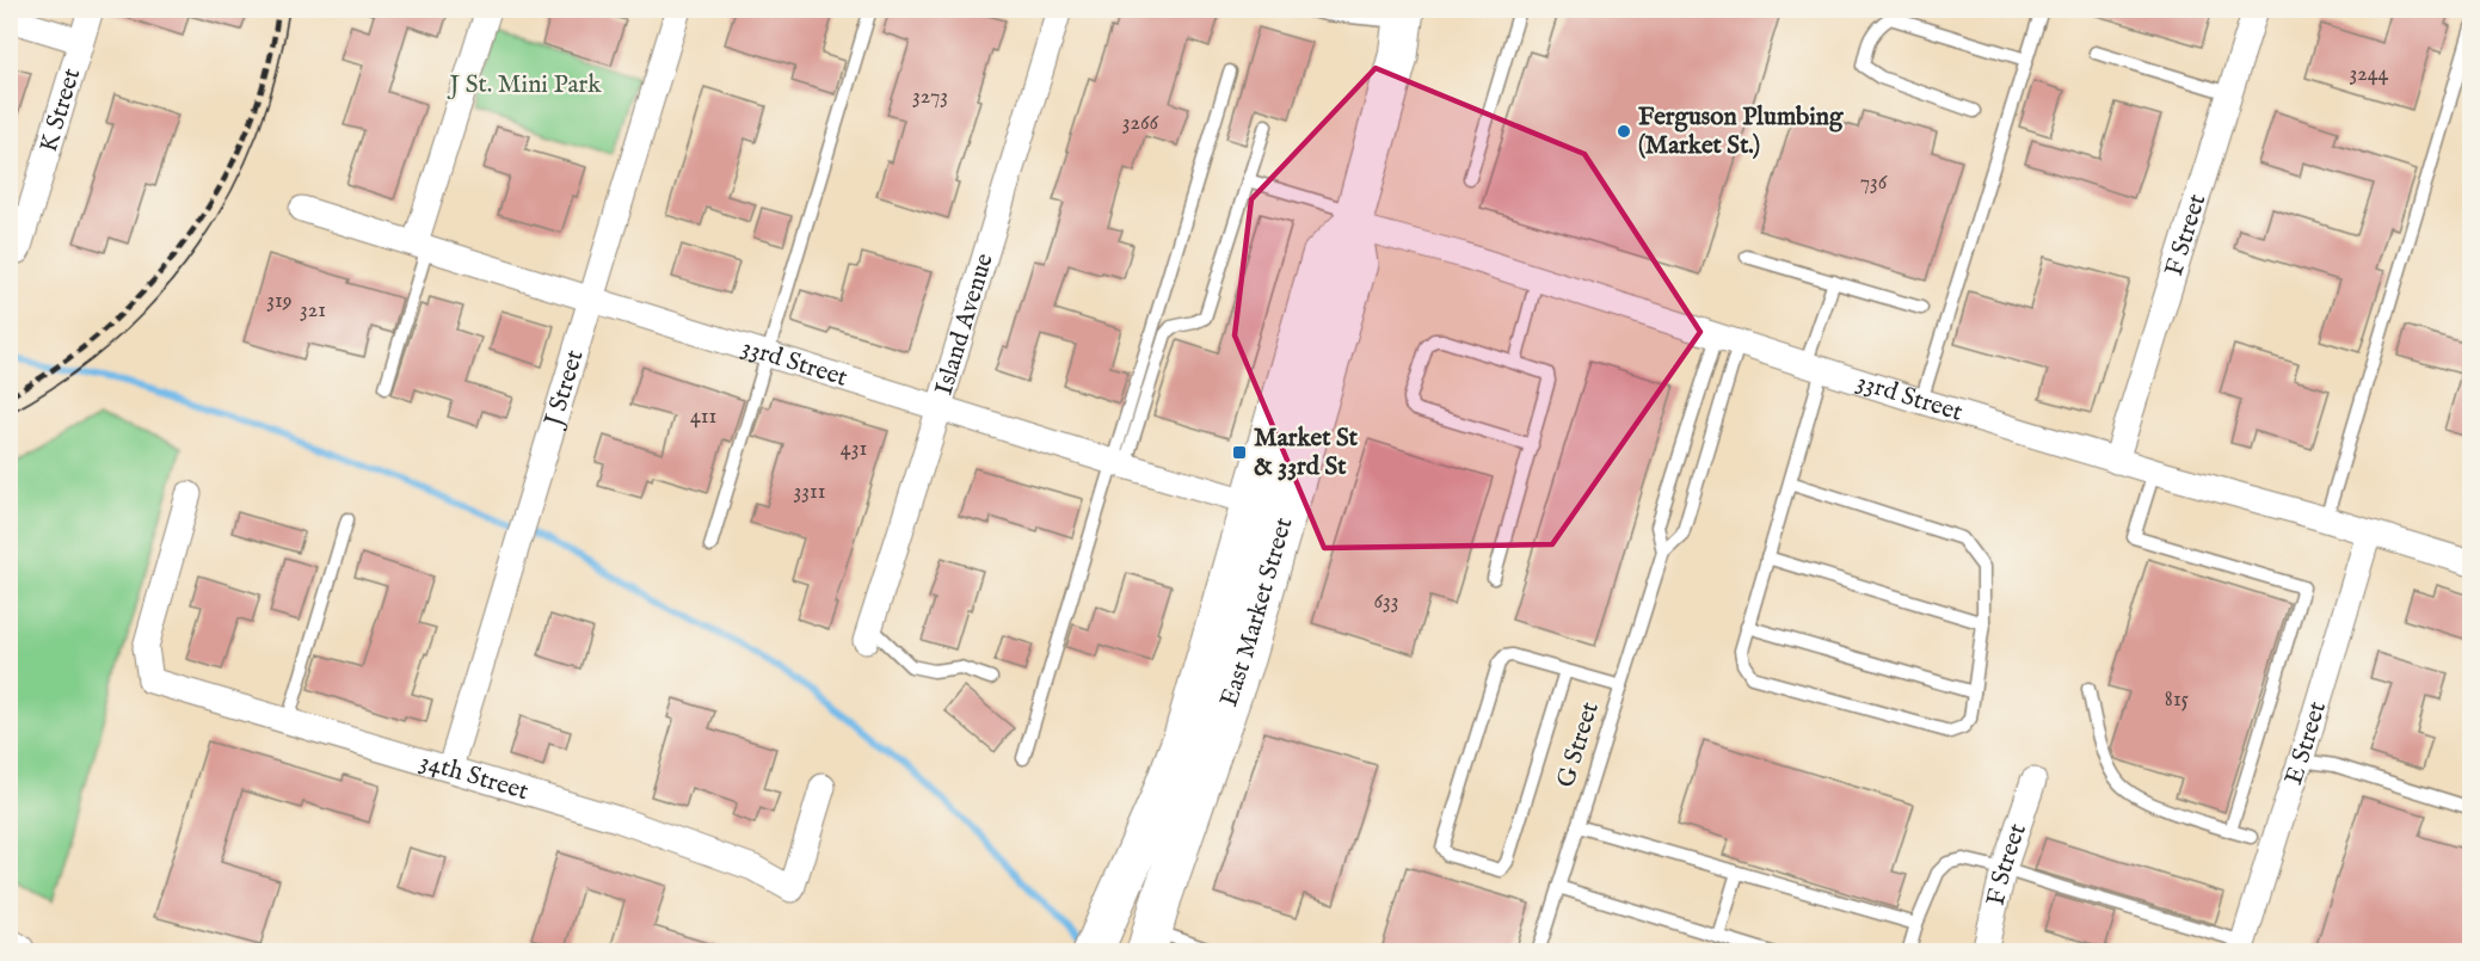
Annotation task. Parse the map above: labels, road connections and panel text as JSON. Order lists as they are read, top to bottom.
{
  "streets": {
    "main road": ["East Market Street"],
    "street": [
      "K Street",
      "F Street",
      "Island Avenue",
      "33rd Street",
      "J Street",
      "E Street",
      "34th Street"
    ],
    "lane": ["G Street"]
  },
  "crossings": [
    ["F Street", "33rd Street"],
    ["Island Avenue", "33rd Street"],
    ["33rd Street", "J Street"],
    ["33rd Street", "East Market Street"],
    ["33rd Street", "E Street"],
    ["33rd Street", "G Street"],
    ["J Street", "34th Street"]
  ],
  "parks": ["J St. Mini Park"],
  "places": {
    "other": ["Ferguson Plumbing (Market St.)"],
    "transit": ["Market St & 33rd St"]
  },
  "house_numbers": [
    "3244",
    "3273",
    "3266",
    "736",
    "319",
    "321",
    "411",
    "431",
    "3311",
    "633",
    "815"
  ]
}
